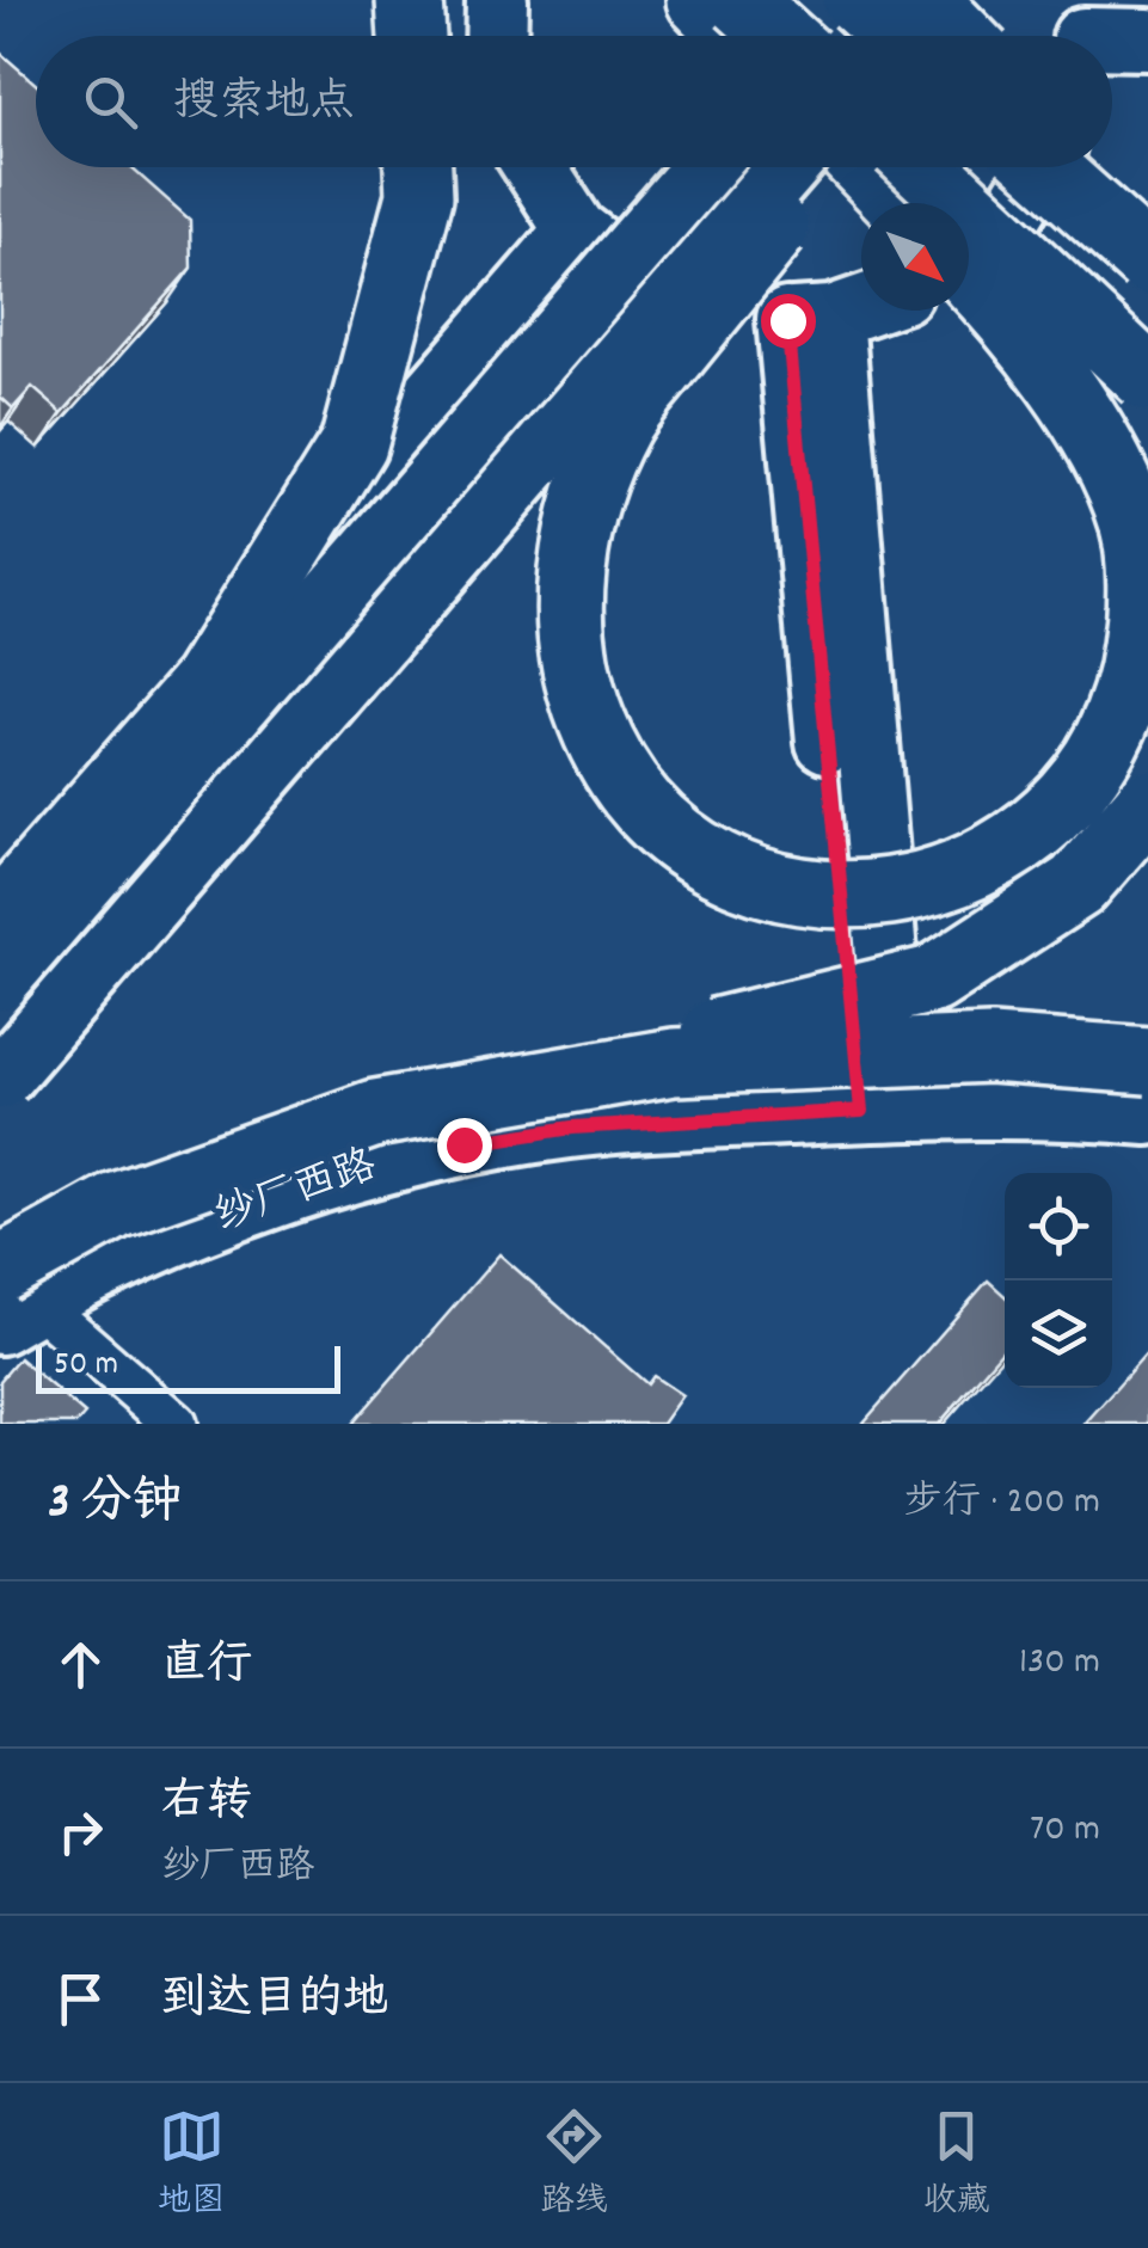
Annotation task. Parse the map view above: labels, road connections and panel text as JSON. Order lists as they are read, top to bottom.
{
  "streets": {
    "main road": ["纱厂西路"]
  },
  "scale_bar": "50 m",
  "north": "bottom right",
  "page": {
    "search": "搜索地点",
    "scale": "50 m",
    "heading": ["3 分钟", "步行 · 200 m"],
    "list": [
      ["直行", "130 m"],
      ["右转", "纱厂西路", "70 m"],
      "到达目的地"
    ],
    "nav": ["地图", "路线", "收藏"]
  }
}
